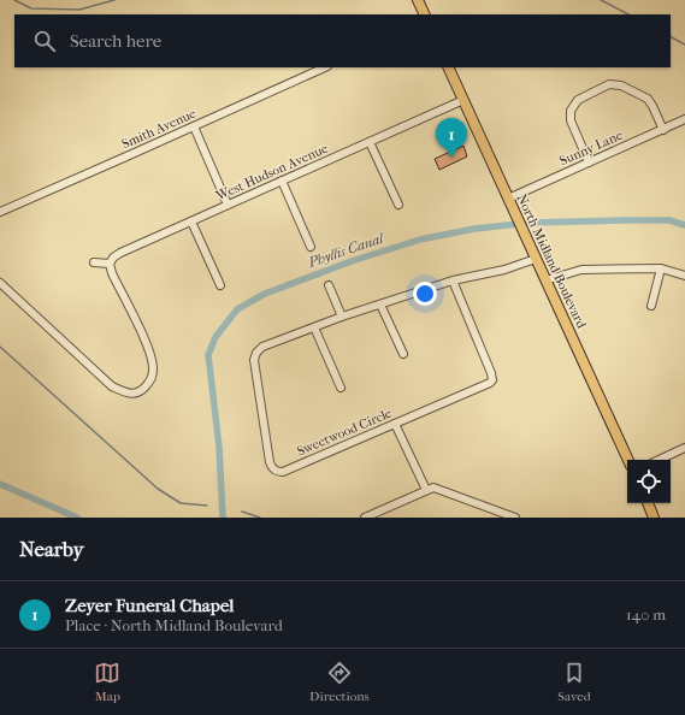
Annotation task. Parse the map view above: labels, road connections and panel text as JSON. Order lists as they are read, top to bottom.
{
  "streets": {
    "main road": ["North Midland Boulevard"],
    "street": [
      "Smith Avenue",
      "Sunny Lane",
      "West Hudson Avenue",
      "Sweetwood Circle"
    ]
  },
  "crossings": [
    ["Sunny Lane", "North Midland Boulevard"],
    ["West Hudson Avenue", "North Midland Boulevard"],
    ["North Midland Boulevard", "Sweetwood Circle"]
  ],
  "water": ["Phyllis Canal"],
  "page": {
    "search": "Search here",
    "pins": "1",
    "heading": "Nearby",
    "list": [
      {
        "mark": "1",
        "name": "Zeyer Funeral Chapel",
        "note": "Place · North Midland Boulevard",
        "value": "140 m"
      }
    ],
    "nav": ["Map", "Directions", "Saved"]
  }
}
